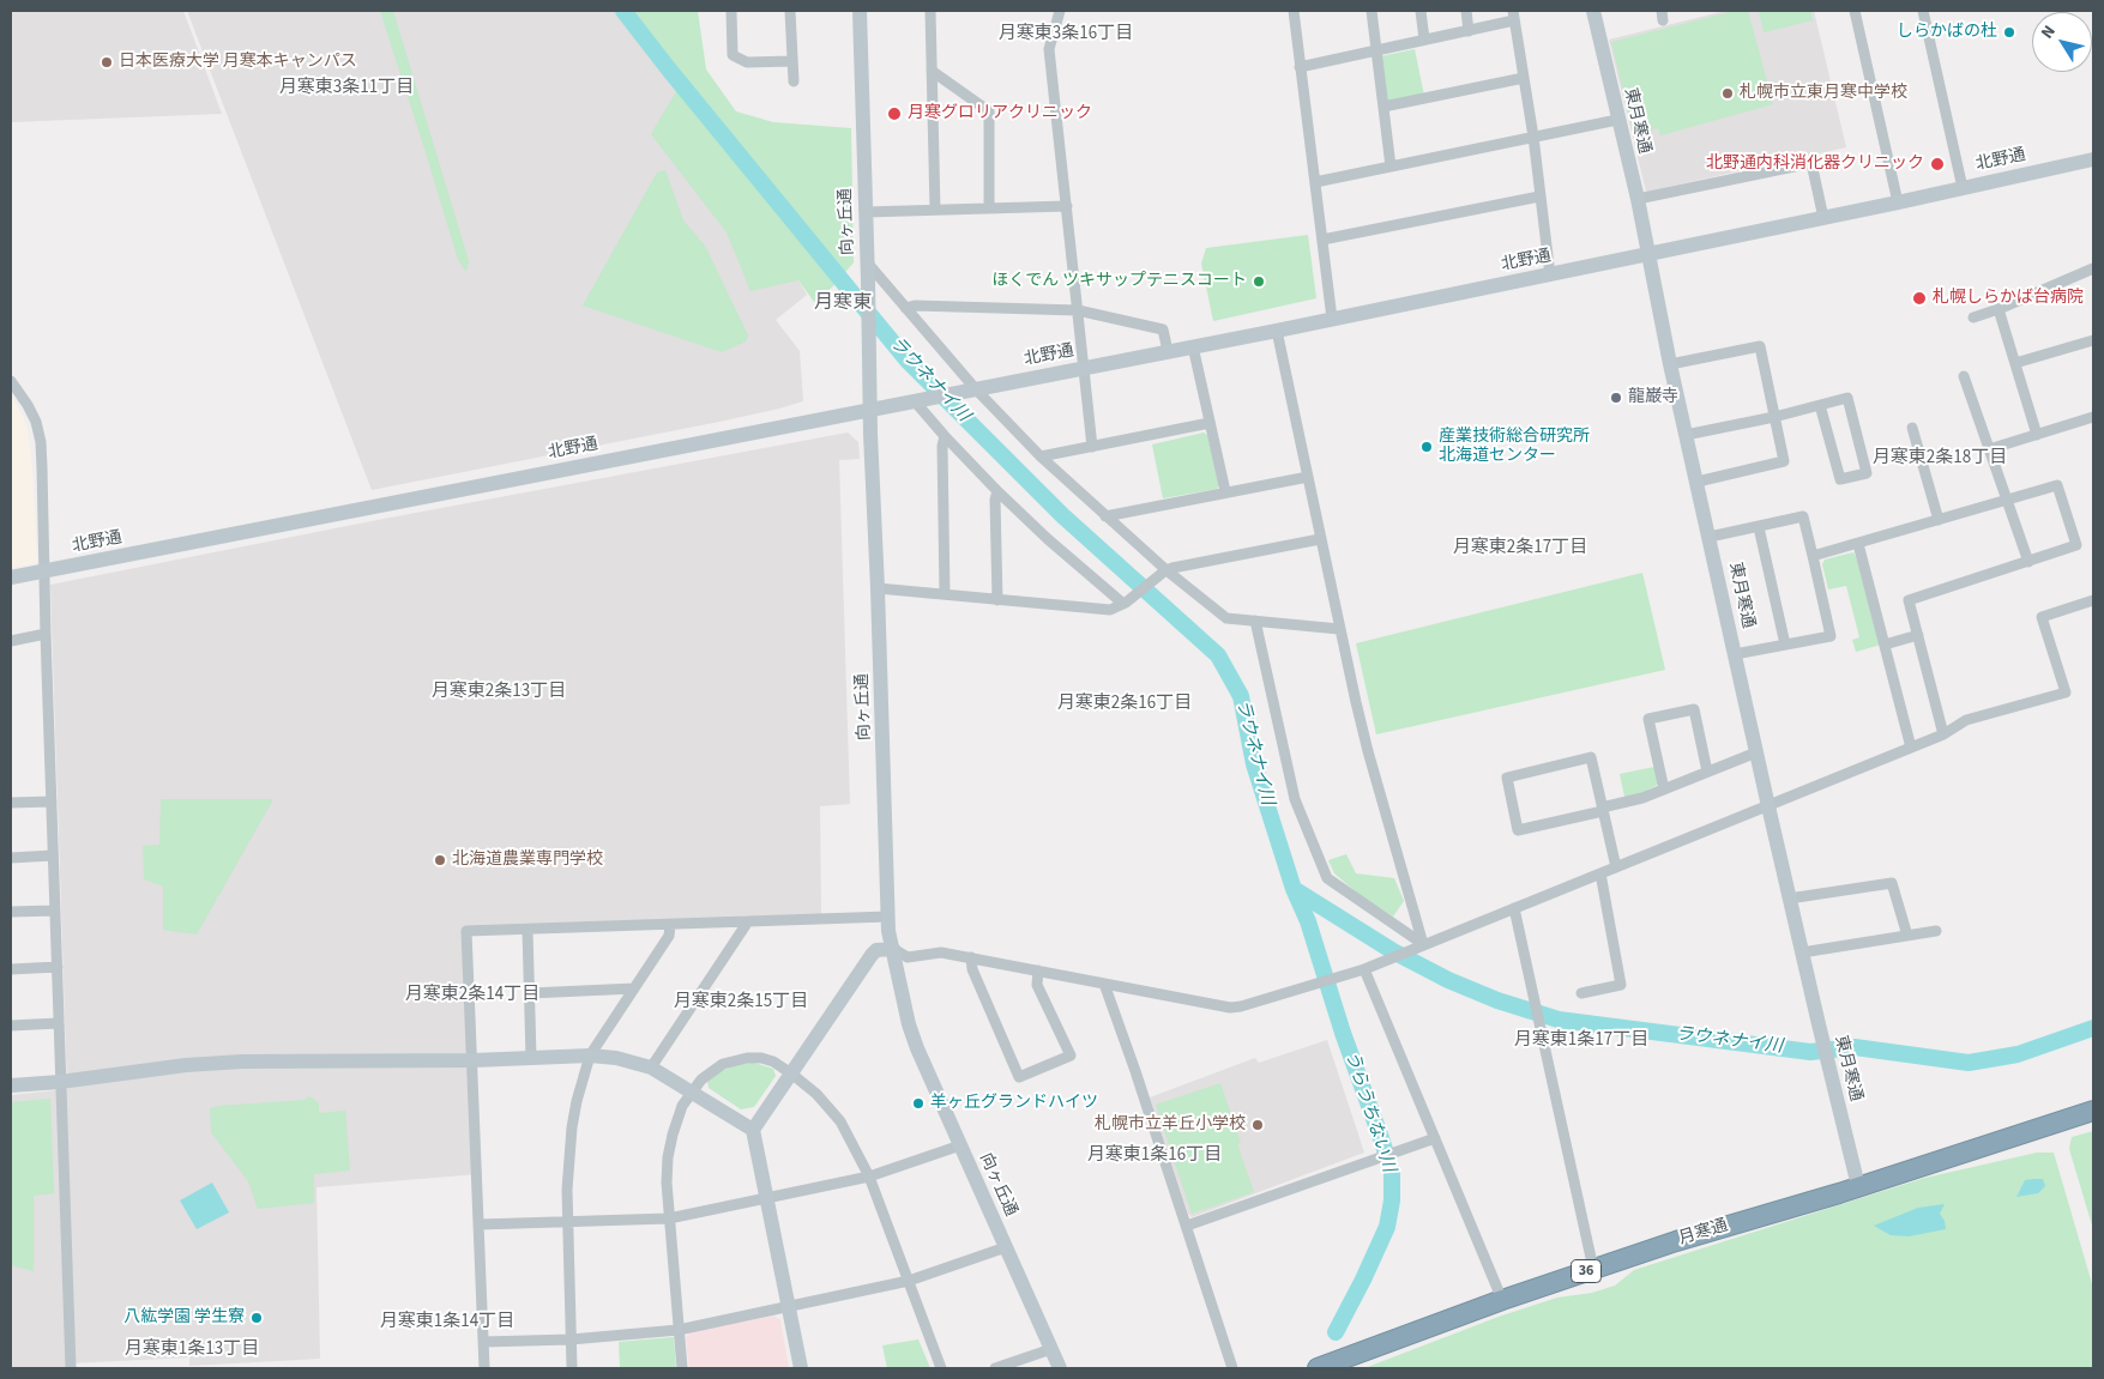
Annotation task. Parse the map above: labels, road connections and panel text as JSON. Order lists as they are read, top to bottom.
{
  "streets": {
    "highway": ["月寒通", "36"],
    "street": ["東月寒通", "北野通", "向ヶ丘通"]
  },
  "crossings": [
    ["東月寒通", "北野通"],
    ["東月寒通", "月寒通"],
    ["北野通", "向ヶ丘通"]
  ],
  "districts": [
    "月寒東3条16丁目",
    "月寒東3条11丁目",
    "月寒東",
    "月寒東2条18丁目",
    "月寒東2条17丁目",
    "月寒東2条13丁目",
    "月寒東2条16丁目",
    "月寒東2条14丁目",
    "月寒東2条15丁目",
    "月寒東1条17丁目",
    "月寒東1条16丁目",
    "月寒東1条14丁目",
    "月寒東1条13丁目"
  ],
  "water": ["ラウネナイ川", "うらうちない川"],
  "places": [
    "しらかばの杜",
    "日本医療大学 月寒本キャンパス",
    "札幌市立東月寒中学校",
    "月寒グロリアクリニック",
    "北野通内科消化器クリニック",
    "ほくでん ツキサップテニスコート",
    "札幌しらかば台病院",
    "龍巌寺",
    "産業技術総合研究所 北海道センター",
    "北海道農業専門学校",
    "羊ヶ丘グランドハイツ",
    "札幌市立羊丘小学校",
    "八紘学園 学生寮"
  ],
  "north": "top left"
}
